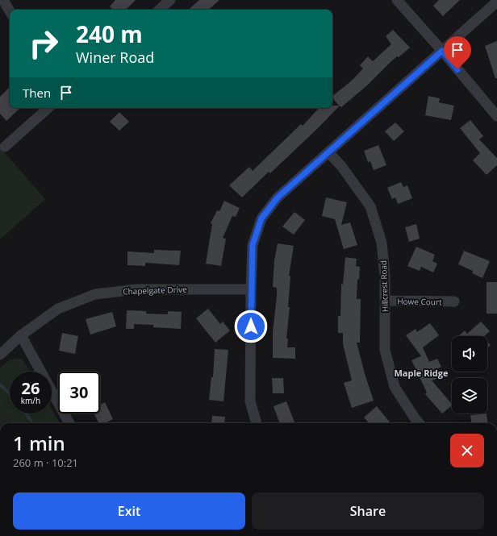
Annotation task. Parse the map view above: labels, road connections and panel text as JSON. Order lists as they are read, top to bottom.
{
  "streets": {
    "street": ["Hillcrest Road", "Chapelgate Drive", "Howe Court"]
  },
  "crossings": [
    ["Hillcrest Road", "Howe Court"]
  ],
  "districts": ["Maple Ridge"],
  "page": {
    "turn": ["240 m", "Winer Road"],
    "then": "Then",
    "speed": "26 km/h",
    "limit": "30",
    "heading": ["1 min", "260 m · 10:21"],
    "buttons": ["Exit", "Share"]
  }
}
